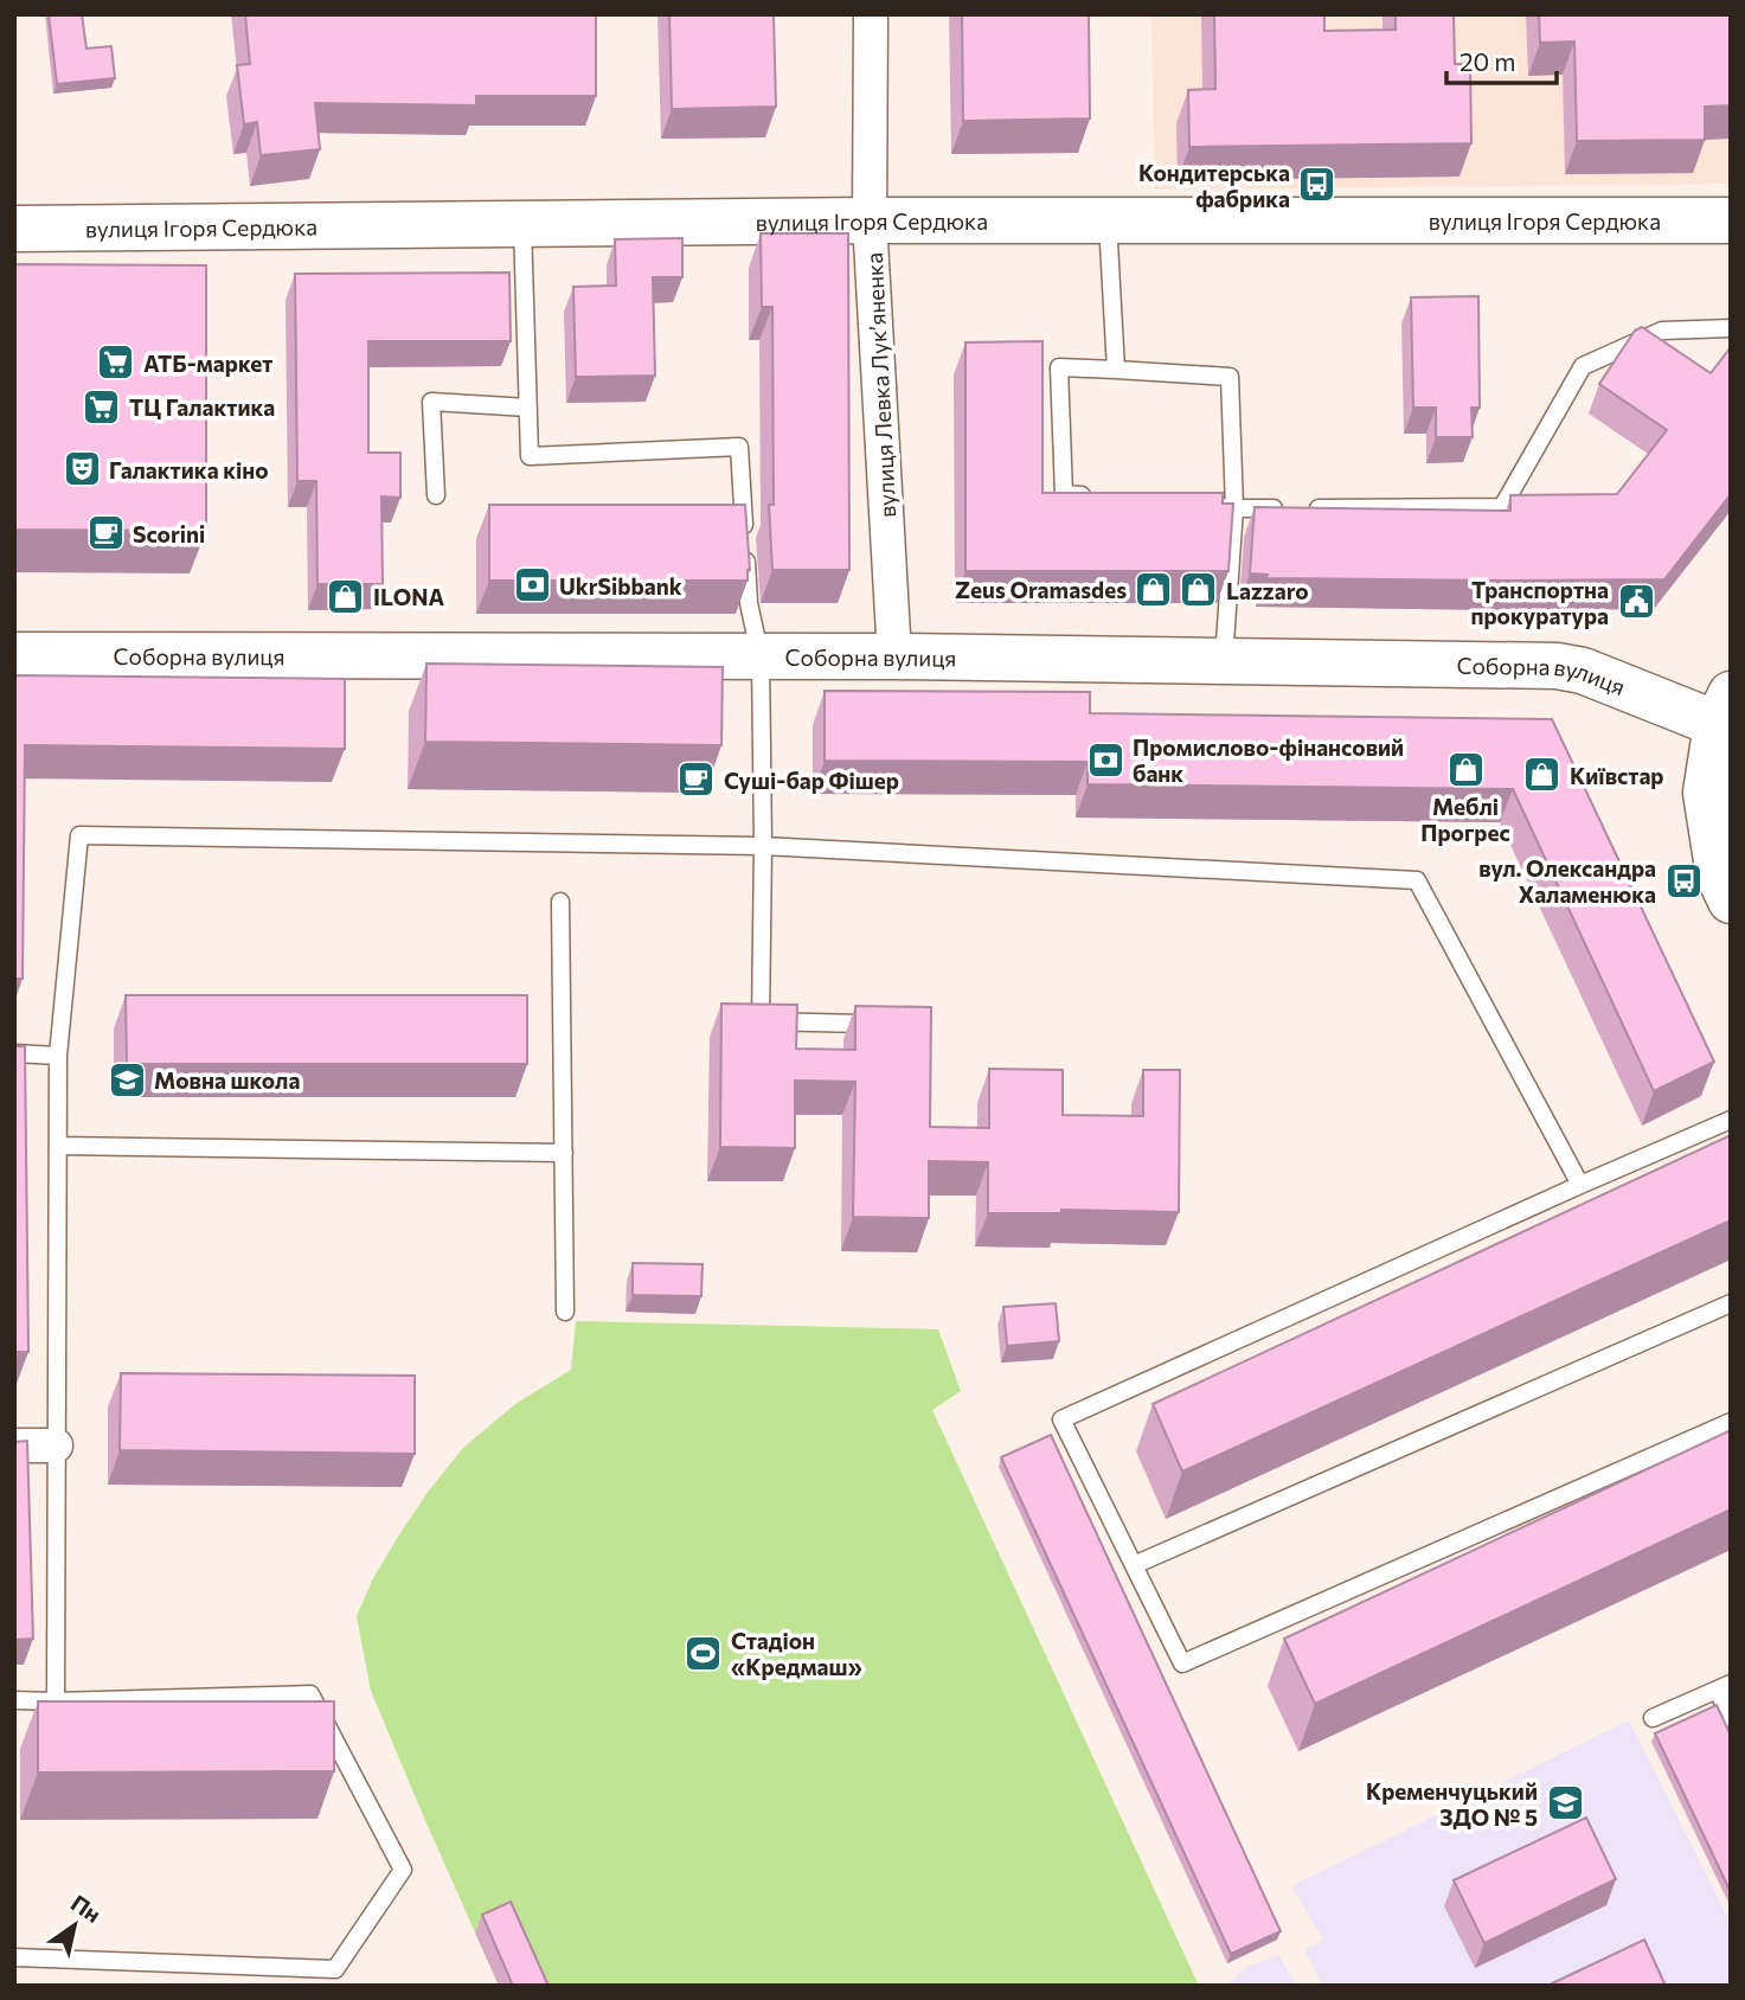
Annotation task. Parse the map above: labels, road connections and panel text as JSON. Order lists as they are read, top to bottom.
{
  "streets": {
    "main road": ["вулиця Ігоря Сердюка", "Соборна вулиця"],
    "street": ["вулиця Левка Лукʼяненка"]
  },
  "crossings": [
    ["вулиця Ігоря Сердюка", "вулиця Левка Лукʼяненка"],
    ["вулиця Левка Лукʼяненка", "Соборна вулиця"]
  ],
  "places": {
    "bus stop": ["Кондитерська фабрика", "вул. Олександра Халаменюка"],
    "supermarket": ["АТБ-маркет", "ТЦ Галактика"],
    "theatre": ["Галактика кіно"],
    "cafe": ["Scorini", "Суші-бар Фішер"],
    "bank": ["UkrSibbank", "Промислово-фінансовий банк"],
    "shop": [
      "Zeus Oramasdes",
      "Lazzaro",
      "ILONA",
      "Меблі Прогрес",
      "Київстар"
    ],
    "public building": ["Транспортна прокуратура"],
    "school or university": ["Мовна школа", "Кременчуцький ЗДО № 5"],
    "sports": ["Стадіон «Кредмаш»"]
  },
  "scale_bar": "20 m",
  "north": "top right"
}
